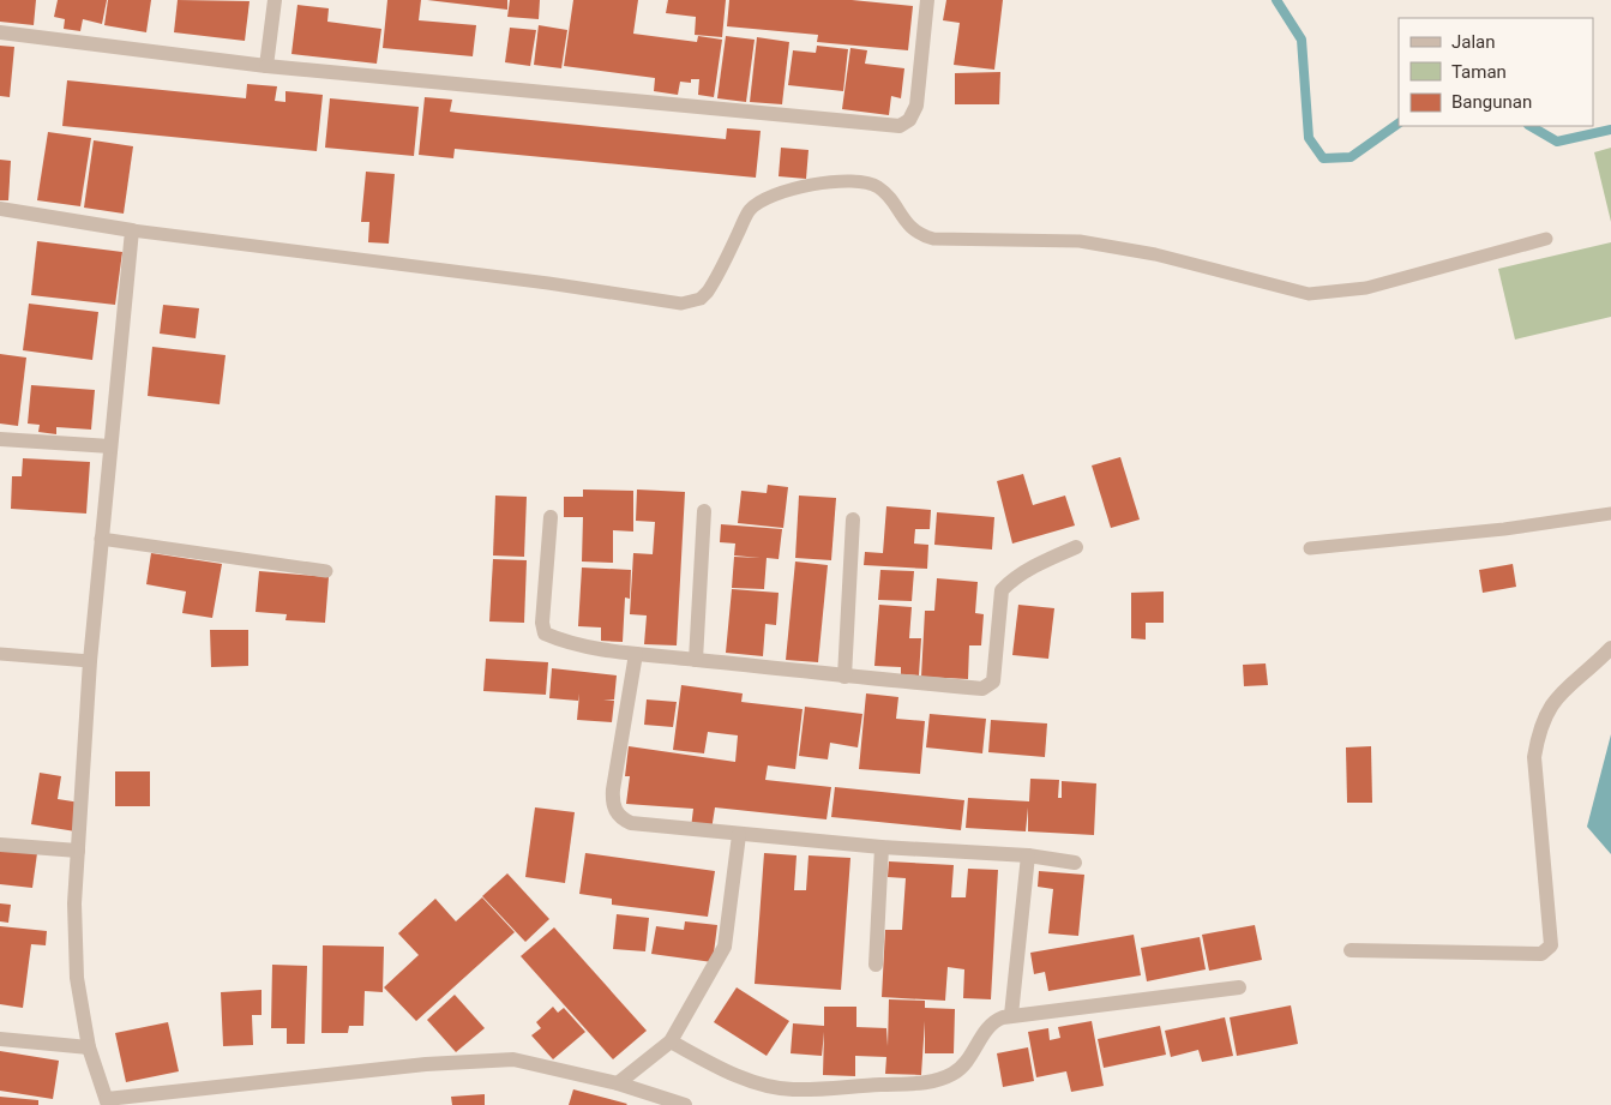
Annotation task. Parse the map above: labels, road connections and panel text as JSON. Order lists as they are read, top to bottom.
{
  "legend": ["Jalan", "Taman", "Bangunan"]
}
